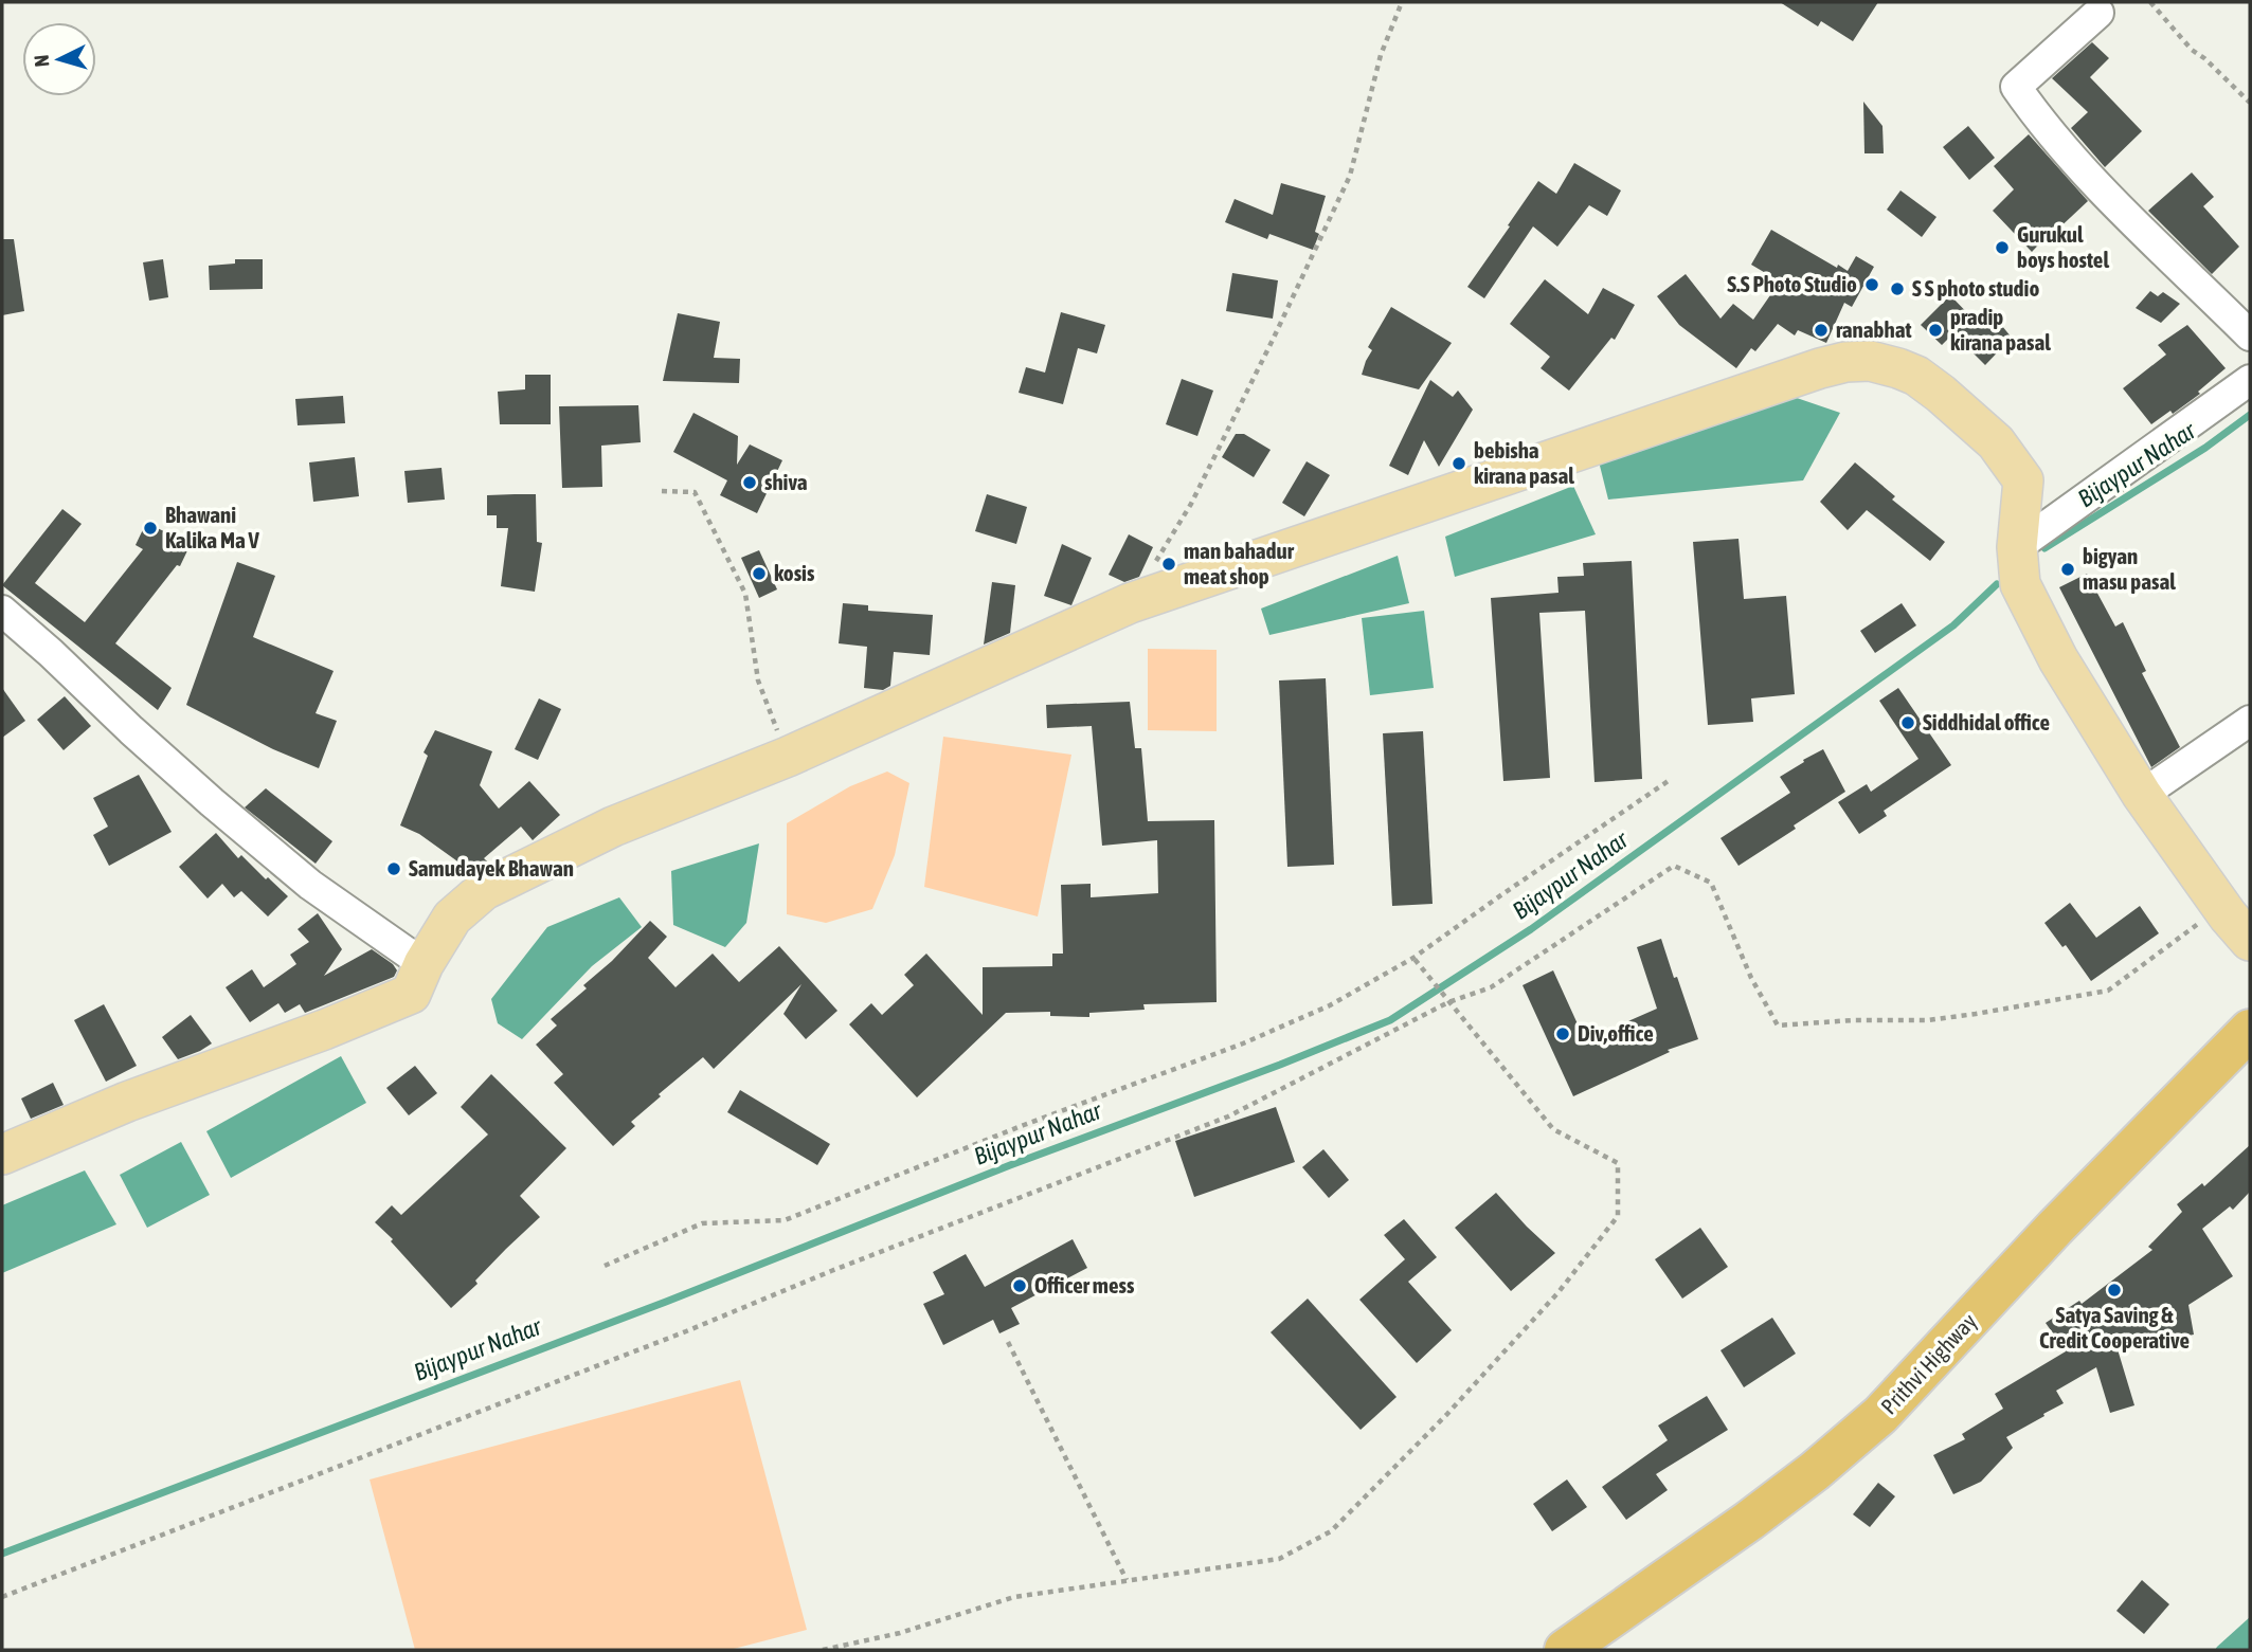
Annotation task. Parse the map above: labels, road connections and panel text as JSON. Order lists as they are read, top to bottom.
{
  "streets": {
    "highway": ["Prithvi Highway"]
  },
  "water": ["Bijaypur Nahar"],
  "places": [
    "Gurukul boys hostel",
    "S.S Photo Studio",
    "S S photo studio",
    "ranabhat",
    "pradip kirana pasal",
    "bebisha kirana pasal",
    "shiva",
    "Bhawani Kalika Ma V",
    "man bahadur meat shop",
    "bigyan masu pasal",
    "kosis",
    "Siddhidal office",
    "Samudayek Bhawan",
    "Div,office",
    "Officer mess",
    "Satya Saving & Credit Cooperative"
  ],
  "north": "left"
}
